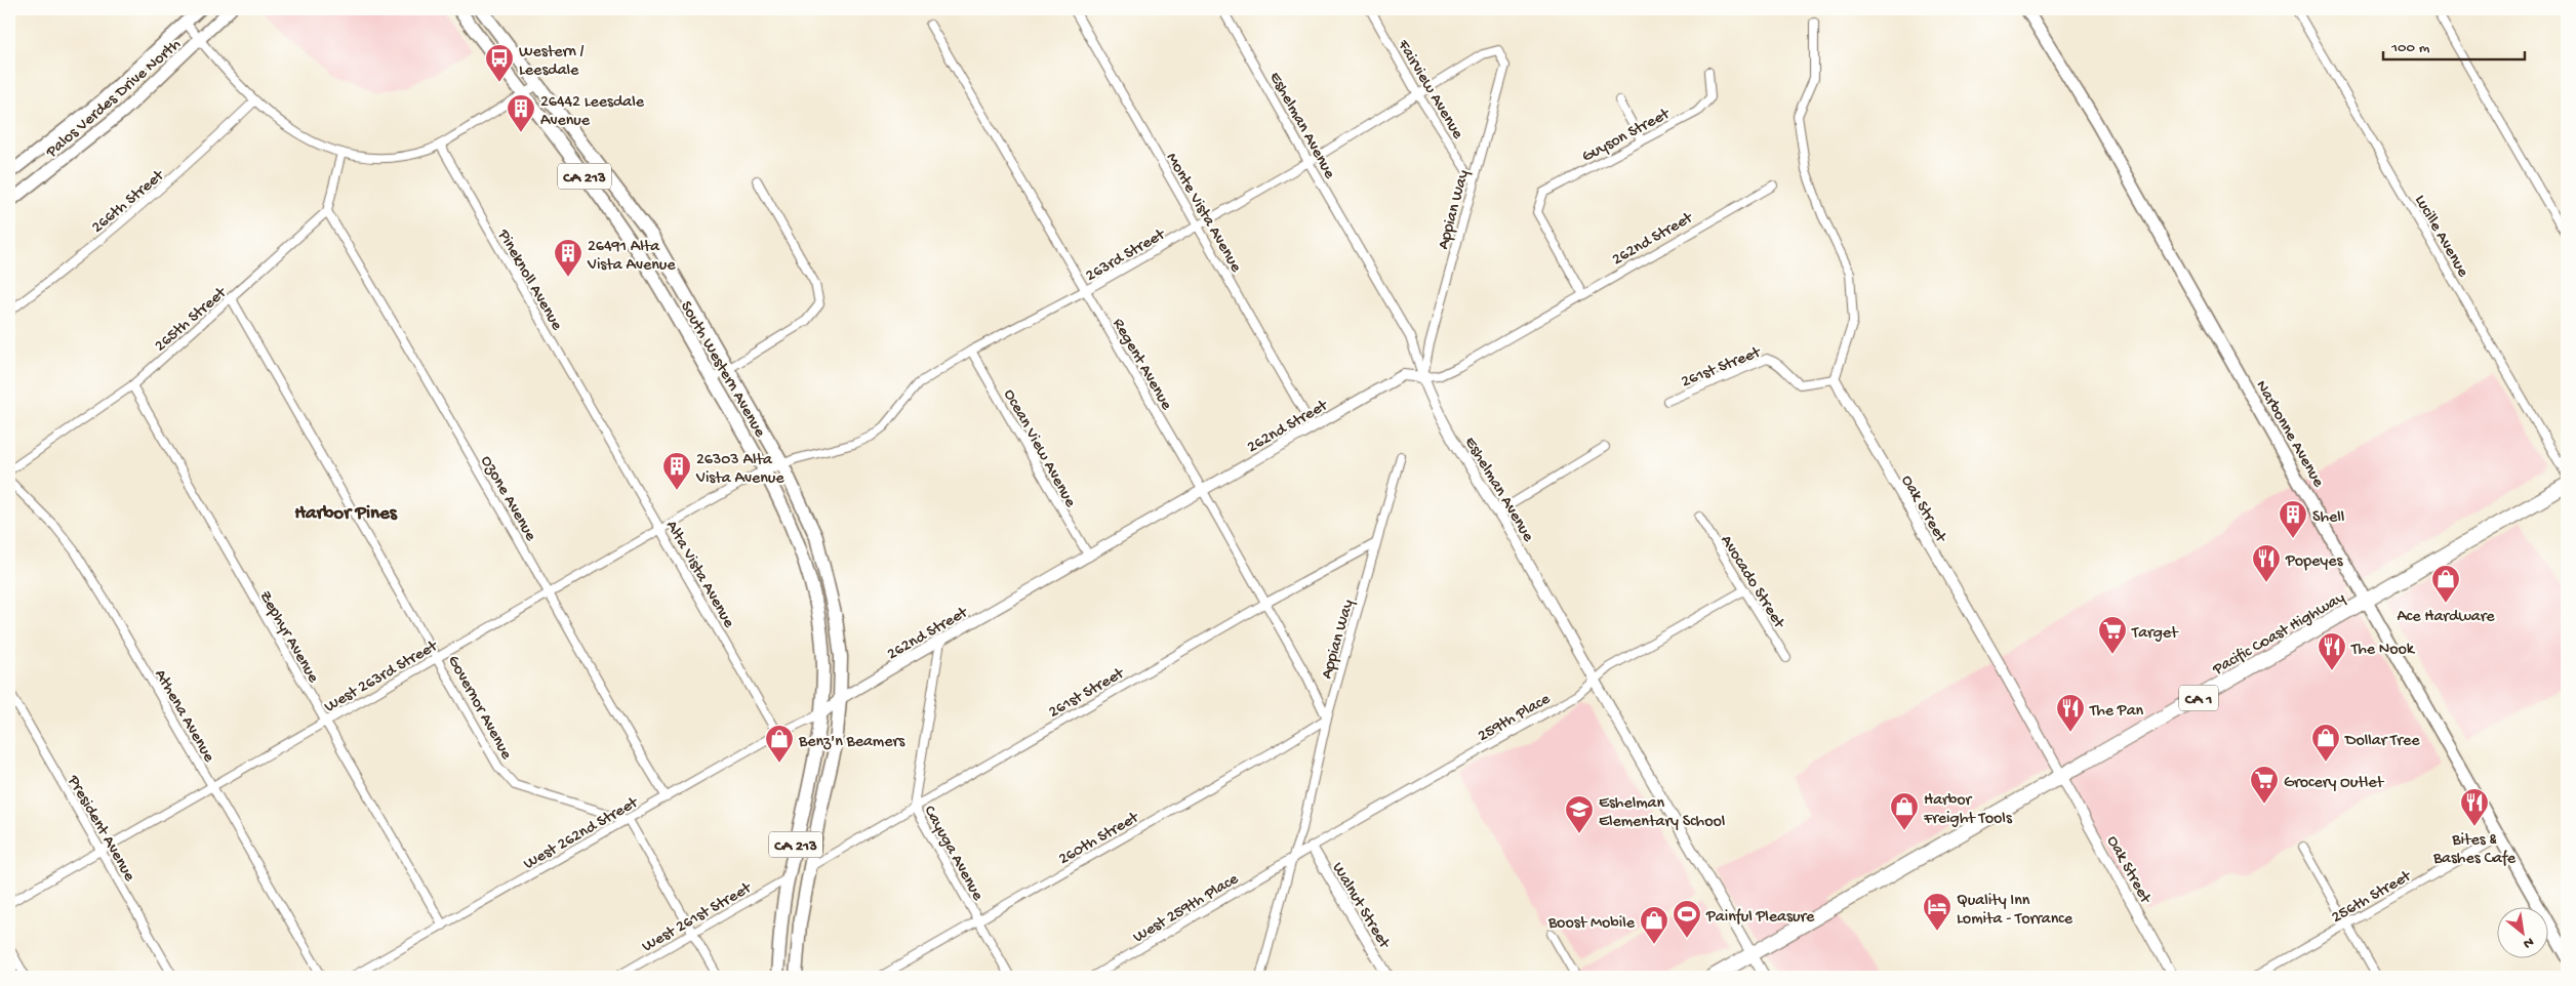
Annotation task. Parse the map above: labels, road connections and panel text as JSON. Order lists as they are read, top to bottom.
{
  "streets": {
    "highway": ["Pacific Coast Highway", "CA 1"],
    "main road": [
      "Palos Verdes Drive North",
      "CA 213",
      "South Western Avenue",
      "Narbonne Avenue"
    ],
    "street": [
      "Fairview Avenue",
      "Eshelman Avenue",
      "Guyson Street",
      "266th Street",
      "Appian Way",
      "Monte Vista Avenue",
      "Lucille Avenue",
      "262nd Street",
      "263rd Street",
      "Pineknoll Avenue",
      "265th Street",
      "Regent Avenue",
      "261st Street",
      "Ocean View Avenue",
      "Ozone Avenue",
      "Oak Street",
      "Alta Vista Avenue",
      "Avocado Street",
      "Zephyr Avenue",
      "West 263rd Street",
      "Governor Avenue",
      "Athena Avenue",
      "259th Place",
      "President Avenue",
      "West 262nd Street",
      "260th Street",
      "Cayuga Avenue",
      "256th Street",
      "Walnut Street",
      "West 259th Place",
      "West 261st Street"
    ]
  },
  "crossings": [
    ["Fairview Avenue", "Appian Way"],
    ["Fairview Avenue", "263rd Street"],
    ["Eshelman Avenue", "Appian Way"],
    ["Eshelman Avenue", "262nd Street"],
    ["Eshelman Avenue", "263rd Street"],
    ["Eshelman Avenue", "Pacific Coast Highway"],
    ["Eshelman Avenue", "259th Place"],
    ["Guyson Street", "262nd Street"],
    ["Appian Way", "262nd Street"],
    ["Appian Way", "263rd Street"],
    ["Appian Way", "Regent Avenue"],
    ["Appian Way", "261st Street"],
    ["Appian Way", "259th Place"],
    ["Appian Way", "260th Street"],
    ["Appian Way", "West 259th Place"],
    ["Monte Vista Avenue", "262nd Street"],
    ["Monte Vista Avenue", "263rd Street"],
    ["262nd Street", "Regent Avenue"],
    ["262nd Street", "South Western Avenue"],
    ["262nd Street", "Ocean View Avenue"],
    ["262nd Street", "West 262nd Street"],
    ["262nd Street", "Cayuga Avenue"],
    ["263rd Street", "Regent Avenue"],
    ["263rd Street", "South Western Avenue"],
    ["263rd Street", "Ocean View Avenue"],
    ["263rd Street", "West 263rd Street"],
    ["Pineknoll Avenue", "Alta Vista Avenue"],
    ["265th Street", "Ozone Avenue"],
    ["265th Street", "Zephyr Avenue"],
    ["265th Street", "Governor Avenue"],
    ["Regent Avenue", "261st Street"],
    ["Regent Avenue", "260th Street"],
    ["261st Street", "South Western Avenue"],
    ["261st Street", "Oak Street"],
    ["261st Street", "Cayuga Avenue"],
    ["South Western Avenue", "West 263rd Street"],
    ["South Western Avenue", "West 262nd Street"],
    ["South Western Avenue", "West 261st Street"],
    ["Narbonne Avenue", "Pacific Coast Highway"],
    ["Narbonne Avenue", "256th Street"],
    ["Ozone Avenue", "West 263rd Street"],
    ["Ozone Avenue", "West 262nd Street"],
    ["Oak Street", "Pacific Coast Highway"],
    ["Alta Vista Avenue", "West 263rd Street"],
    ["Alta Vista Avenue", "West 262nd Street"],
    ["Avocado Street", "259th Place"],
    ["Zephyr Avenue", "West 263rd Street"],
    ["Zephyr Avenue", "West 262nd Street"],
    ["West 263rd Street", "Governor Avenue"],
    ["West 263rd Street", "Athena Avenue"],
    ["West 263rd Street", "President Avenue"],
    ["Governor Avenue", "West 262nd Street"],
    ["259th Place", "Walnut Street"],
    ["259th Place", "West 259th Place"],
    ["260th Street", "Cayuga Avenue"]
  ],
  "districts": ["Harbor Pines"],
  "places": {
    "bus stop": ["Western / Leesdale"],
    "building": [
      "26442 Leesdale Avenue",
      "26491 Alta Vista Avenue",
      "26303 Alta Vista Avenue",
      "Shell"
    ],
    "restaurant": [
      "Popeyes",
      "The Nook",
      "The Pan",
      "Bites & Bashes Cafe"
    ],
    "shop": [
      "Ace Hardware",
      "Dollar Tree",
      "Benz'n Beamers",
      "Harbor Freight Tools",
      "Boost Mobile"
    ],
    "supermarket": ["Target", "Grocery Outlet"],
    "school or university": ["Eshelman Elementary School"],
    "hotel": ["Quality Inn Lomita - Torrance"],
    "sports": ["Painful Pleasure"]
  },
  "scale_bar": "100 m",
  "north": "bottom right"
}
